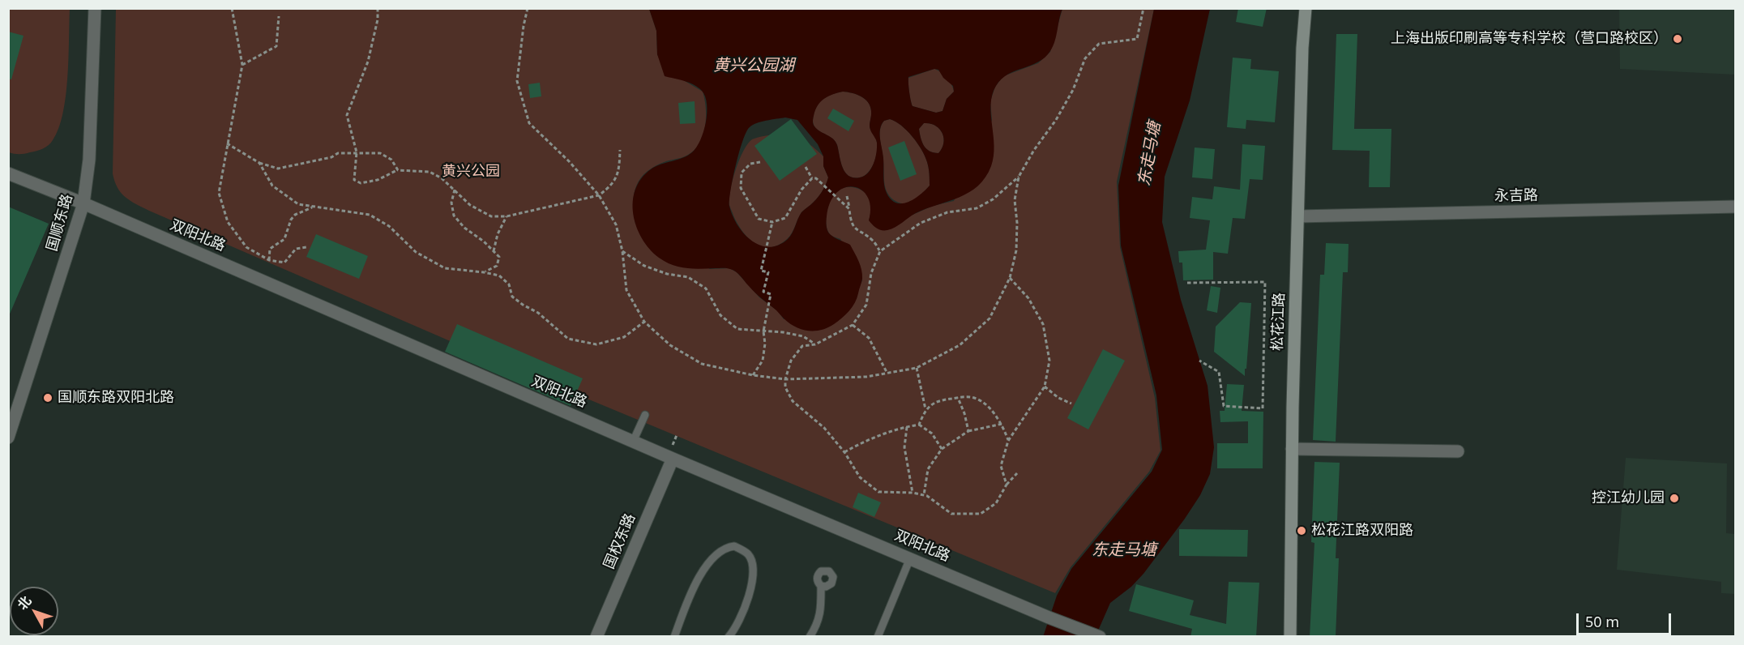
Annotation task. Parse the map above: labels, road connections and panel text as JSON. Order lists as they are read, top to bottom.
{
  "streets": {
    "main road": ["松花江路"],
    "street": [
      "永吉路",
      "国顺东路",
      "双阳北路",
      "国权东路"
    ]
  },
  "crossings": [
    ["永吉路", "松花江路"],
    ["国顺东路", "双阳北路"],
    ["双阳北路", "国权东路"]
  ],
  "water": ["黄兴公园湖", "东走马塘"],
  "parks": ["黄兴公园"],
  "places": [
    "上海出版印刷高等专科学校（营口路校区）",
    "国顺东路双阳北路",
    "控江幼儿园",
    "松花江路双阳路"
  ],
  "scale_bar": "50 m",
  "north": "top left"
}
